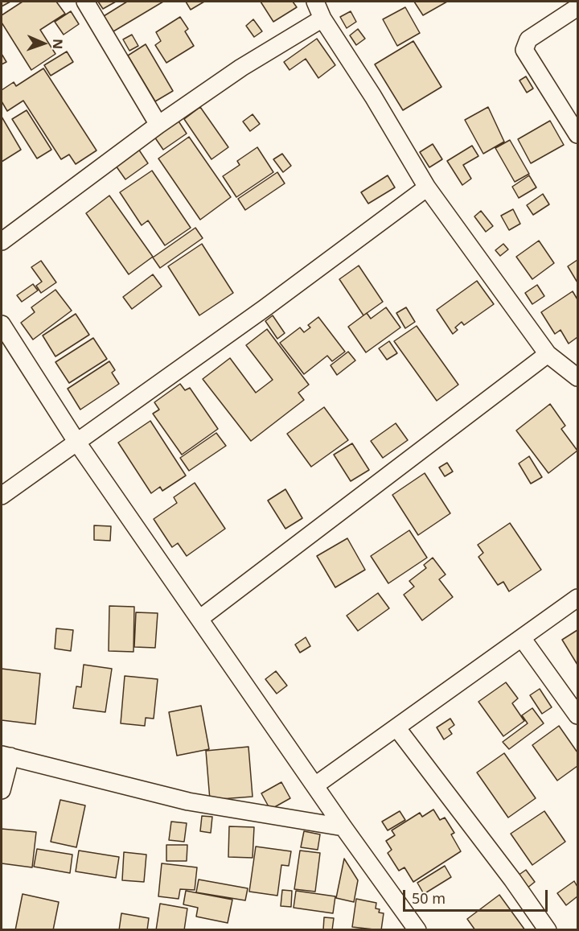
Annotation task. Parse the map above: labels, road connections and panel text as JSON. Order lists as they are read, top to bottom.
{
  "scale_bar": "50 m",
  "north": "right"
}
